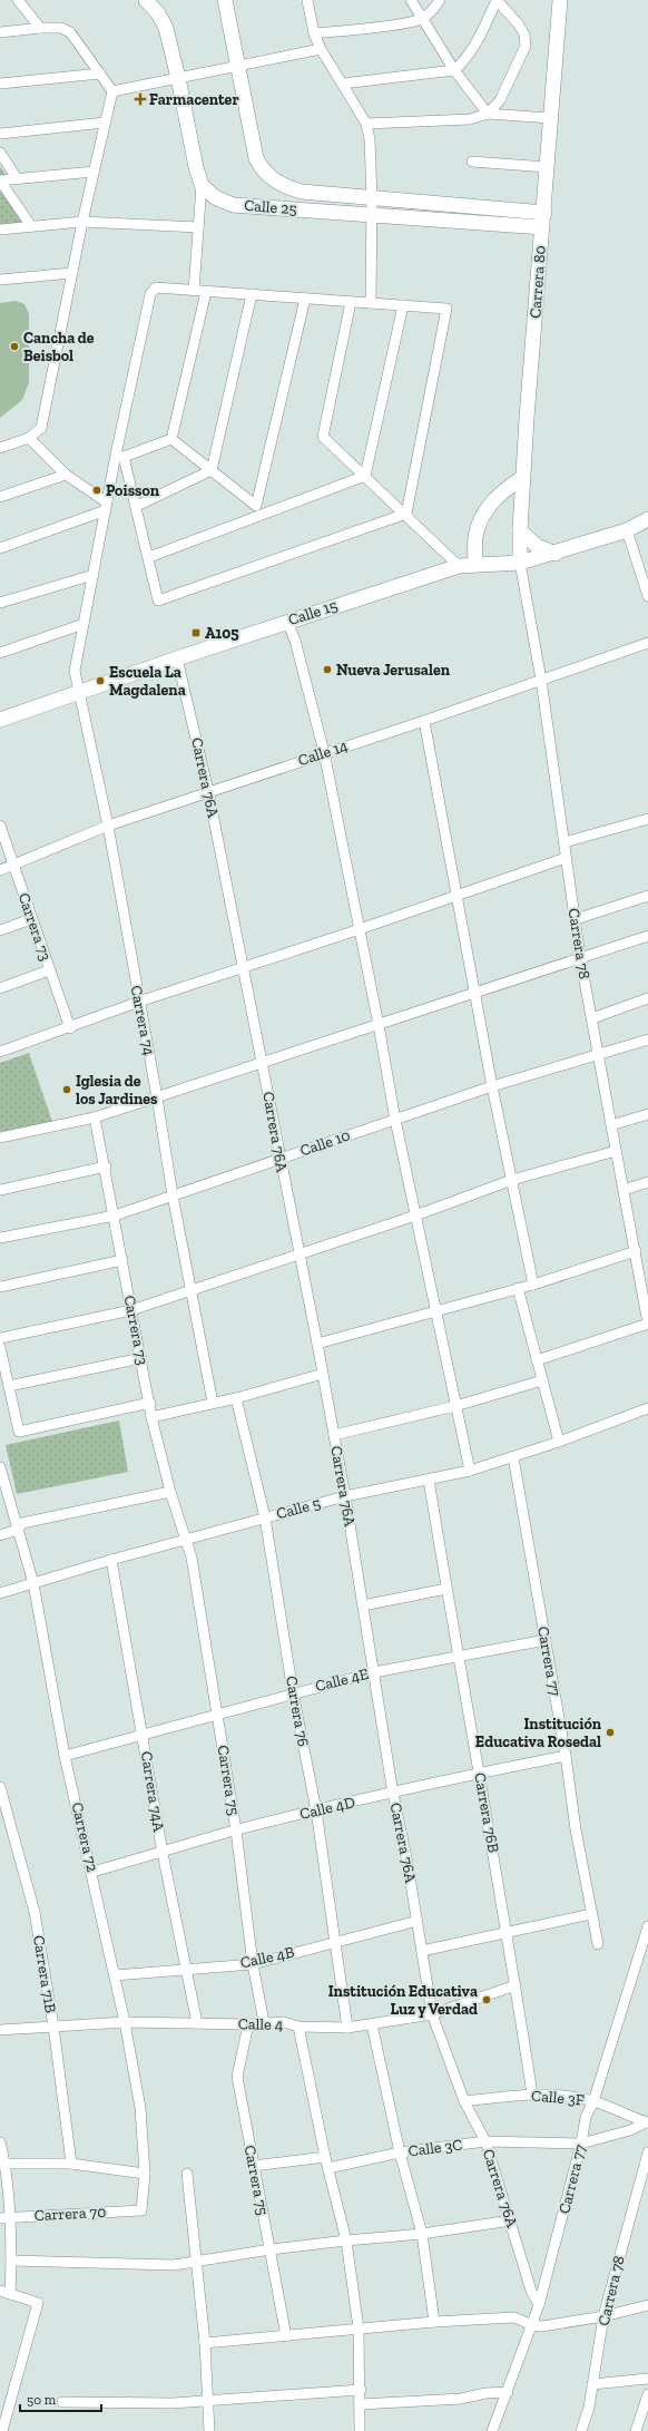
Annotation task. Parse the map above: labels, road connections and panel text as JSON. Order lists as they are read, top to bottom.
{
  "streets": {
    "street": [
      "Calle 25",
      "Carrera 80",
      "Calle 15",
      "Calle 14",
      "Carrera 76A",
      "Carrera 73",
      "Carrera 78",
      "Carrera 74",
      "Calle 10",
      "Calle 5",
      "Carrera 77",
      "Calle 4E",
      "Carrera 76",
      "Carrera 75",
      "Carrera 74A",
      "Calle 4D",
      "Carrera 76B",
      "Carrera 72",
      "Calle 4B",
      "Carrera 71B",
      "Calle 4",
      "Calle 3F",
      "Calle 3C",
      "Carrera 70"
    ]
  },
  "crossings": [
    ["Calle 25", "Carrera 80"],
    ["Carrera 80", "Calle 15"],
    ["Carrera 80", "Carrera 78"],
    ["Calle 15", "Carrera 76A"],
    ["Calle 15", "Carrera 78"],
    ["Calle 15", "Carrera 74"],
    ["Calle 14", "Carrera 76A"],
    ["Calle 14", "Carrera 73"],
    ["Calle 14", "Carrera 78"],
    ["Calle 14", "Carrera 74"],
    ["Carrera 76A", "Calle 10"],
    ["Carrera 76A", "Calle 5"],
    ["Carrera 76A", "Carrera 77"],
    ["Carrera 76A", "Calle 4E"],
    ["Carrera 76A", "Calle 4D"],
    ["Carrera 76A", "Calle 4B"],
    ["Carrera 76A", "Calle 4"],
    ["Carrera 76A", "Calle 3F"],
    ["Carrera 76A", "Calle 3C"],
    ["Carrera 73", "Calle 10"],
    ["Carrera 73", "Calle 5"],
    ["Carrera 73", "Carrera 75"],
    ["Carrera 78", "Calle 10"],
    ["Carrera 74", "Calle 10"],
    ["Calle 5", "Carrera 77"],
    ["Calle 5", "Carrera 76"],
    ["Calle 5", "Carrera 75"],
    ["Calle 5", "Carrera 74A"],
    ["Calle 5", "Carrera 76B"],
    ["Calle 5", "Carrera 72"],
    ["Carrera 77", "Calle 4E"],
    ["Carrera 77", "Calle 4D"],
    ["Carrera 77", "Calle 3F"],
    ["Carrera 77", "Calle 3C"],
    ["Calle 4E", "Carrera 76"],
    ["Calle 4E", "Carrera 75"],
    ["Calle 4E", "Carrera 74A"],
    ["Calle 4E", "Carrera 76B"],
    ["Calle 4E", "Carrera 72"],
    ["Carrera 76", "Calle 4D"],
    ["Carrera 76", "Calle 4B"],
    ["Carrera 76", "Calle 4"],
    ["Carrera 75", "Calle 4D"],
    ["Carrera 75", "Calle 4B"],
    ["Carrera 75", "Calle 4"],
    ["Carrera 74A", "Calle 4D"],
    ["Carrera 74A", "Calle 4B"],
    ["Carrera 74A", "Calle 4"],
    ["Calle 4D", "Carrera 76B"],
    ["Calle 4D", "Carrera 72"],
    ["Carrera 76B", "Calle 4"],
    ["Carrera 76B", "Calle 3F"],
    ["Carrera 72", "Calle 4B"],
    ["Carrera 72", "Calle 4"],
    ["Carrera 72", "Carrera 70"],
    ["Carrera 71B", "Calle 4"],
    ["Calle 3F", "Calle 3C"]
  ],
  "places": {
    "health": ["Farmacenter"],
    "other": [
      "Cancha de Beisbol",
      "Poisson",
      "Nueva Jerusalen",
      "Escuela La Magdalena",
      "Iglesia de los Jardines",
      "Institución Educativa Rosedal",
      "Institución Educativa Luz y Verdad"
    ],
    "transit": ["A105"]
  },
  "scale_bar": "50 m"
}
